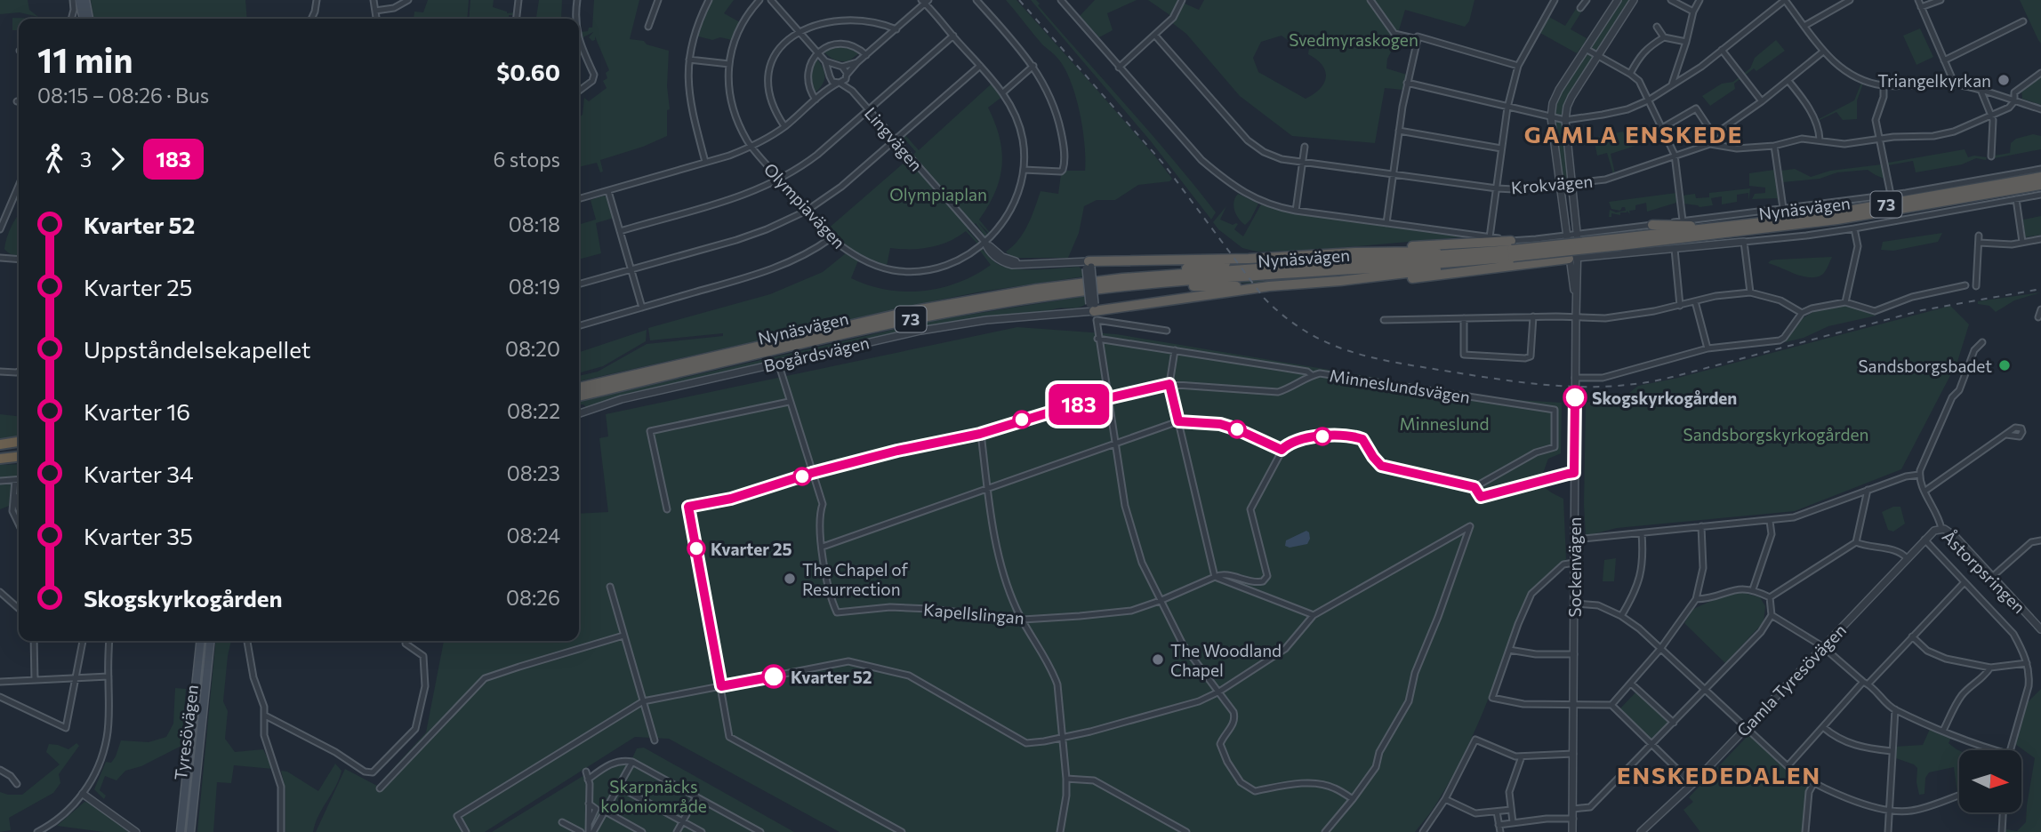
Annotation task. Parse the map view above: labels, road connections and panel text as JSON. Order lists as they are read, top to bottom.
{
  "streets": {
    "highway": ["73", "Nynäsvägen"],
    "main road": ["Tyresövägen"],
    "street": [
      "Lingvägen",
      "Krokvägen",
      "Olympiavägen",
      "Bogårdsvägen",
      "Minneslundsvägen",
      "Sockenvägen",
      "Åstorpsringen",
      "Kapellslingan",
      "Gamla Tyresövägen"
    ]
  },
  "crossings": [
    ["Lingvägen", "Olympiavägen"],
    ["Krokvägen", "Sockenvägen"],
    ["Nynäsvägen", "Sockenvägen"],
    ["Bogårdsvägen", "Kapellslingan"],
    ["Minneslundsvägen", "Kapellslingan"],
    ["Åstorpsringen", "Gamla Tyresövägen"]
  ],
  "districts": ["GAMLA ENSKEDE", "ENSKEDEDALEN"],
  "parks": [
    "Svedmyraskogen",
    "Olympiaplan",
    "Minneslund",
    "Sandsborgskyrkogården",
    "Skarpnäcks koloniområde"
  ],
  "places": [
    "Triangelkyrkan",
    "Sandsborgsbadet",
    "Skogskyrkogården",
    "Kvarter 25",
    "The Chapel of Resurrection",
    "The Woodland Chapel",
    "Kvarter 52"
  ],
  "lines": ["bus line 183"],
  "north": "right",
  "page": {
    "on_map": "183",
    "heading": ["11 min", "08:15 – 08:26 · Bus", "$0.60"],
    "legs": ["3", "183", "6 stops"],
    "list": [
      {
        "name": "Kvarter 52",
        "value": "08:18"
      },
      {
        "name": "Kvarter 25",
        "value": "08:19"
      },
      {
        "name": "Uppståndelsekapellet",
        "value": "08:20"
      },
      {
        "name": "Kvarter 16",
        "value": "08:22"
      },
      {
        "name": "Kvarter 34",
        "value": "08:23"
      },
      {
        "name": "Kvarter 35",
        "value": "08:24"
      },
      {
        "name": "Skogskyrkogården",
        "value": "08:26"
      }
    ]
  }
}
